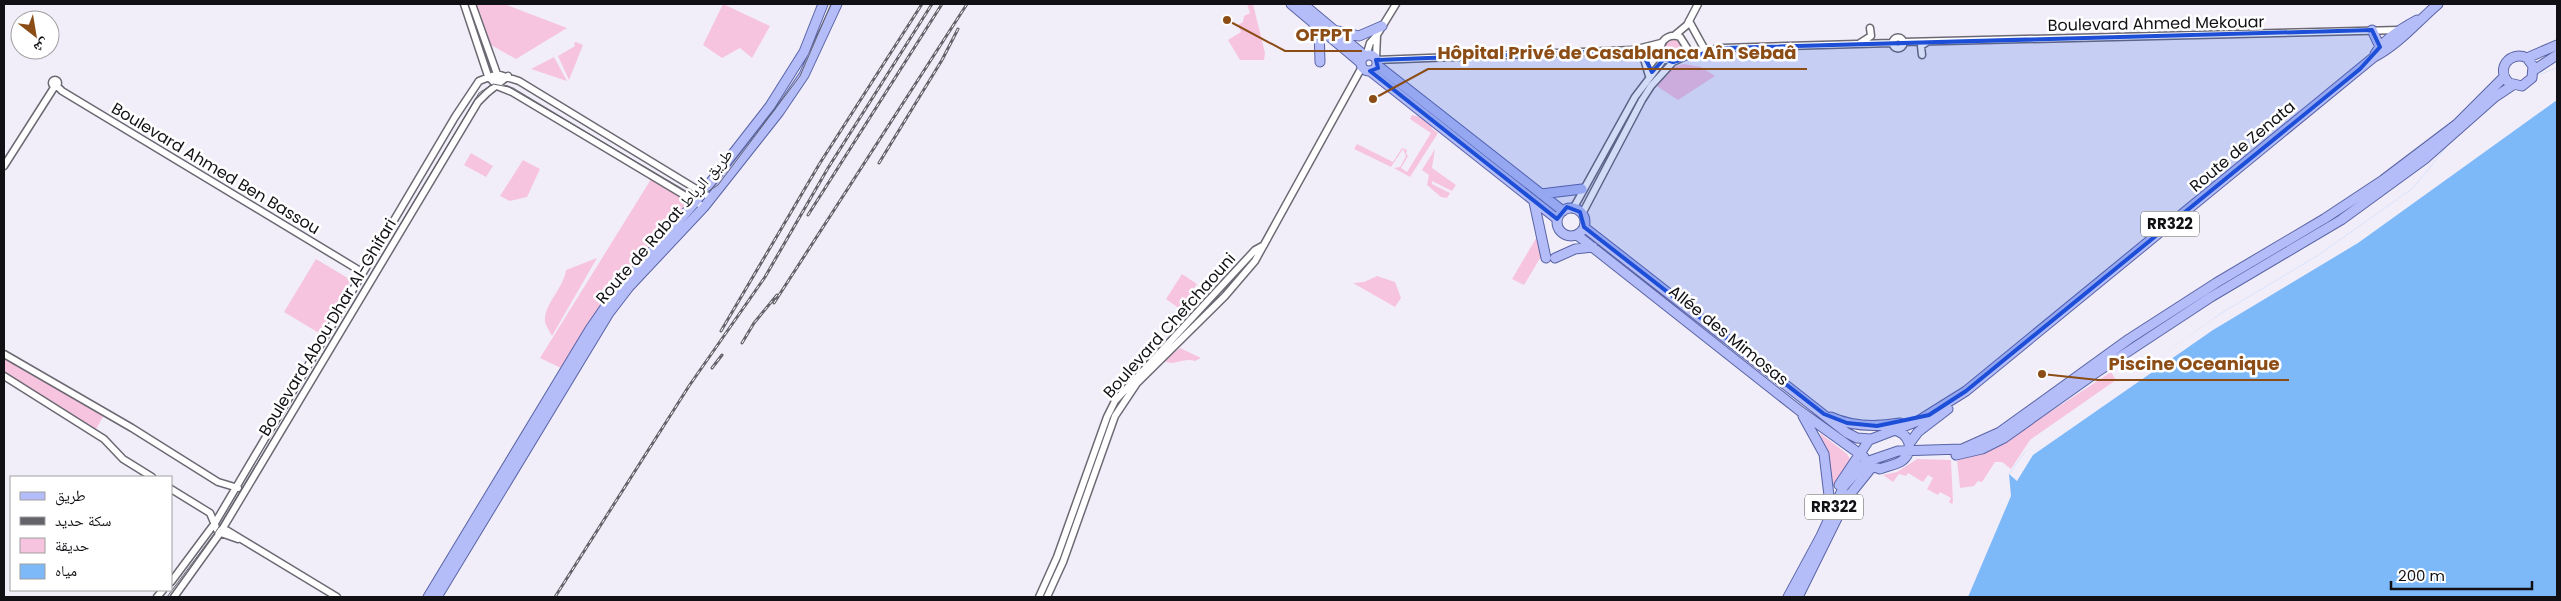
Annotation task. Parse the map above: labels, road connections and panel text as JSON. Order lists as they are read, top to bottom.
{
  "streets": {
    "main road": [
      "Route de Zenata",
      "RR322",
      "Route de Rabat طريق الرباط",
      "Allée des Mimosas"
    ],
    "street": [
      "Boulevard Ahmed Mekouar",
      "Boulevard Ahmed Ben Bassou",
      "Boulevard Chefchaouni",
      "Boulevard Abou Dhar Al-Ghifari"
    ]
  },
  "crossings": [
    ["Boulevard Ahmed Mekouar", "Route de Zenata"],
    ["Route de Zenata", "RR322"],
    ["Route de Zenata", "Allée des Mimosas"],
    ["Boulevard Ahmed Ben Bassou", "Boulevard Abou Dhar Al-Ghifari"],
    ["RR322", "Allée des Mimosas"]
  ],
  "places": ["OFPPT", "Hôpital Privé de Casablanca Aîn Sebaâ", "Piscine Oceanique"],
  "legend": [
    "طريق",
    "سكة حديد",
    "حديقة",
    "مياه"
  ],
  "scale_bar": "200 m",
  "north": "bottom right"
}
